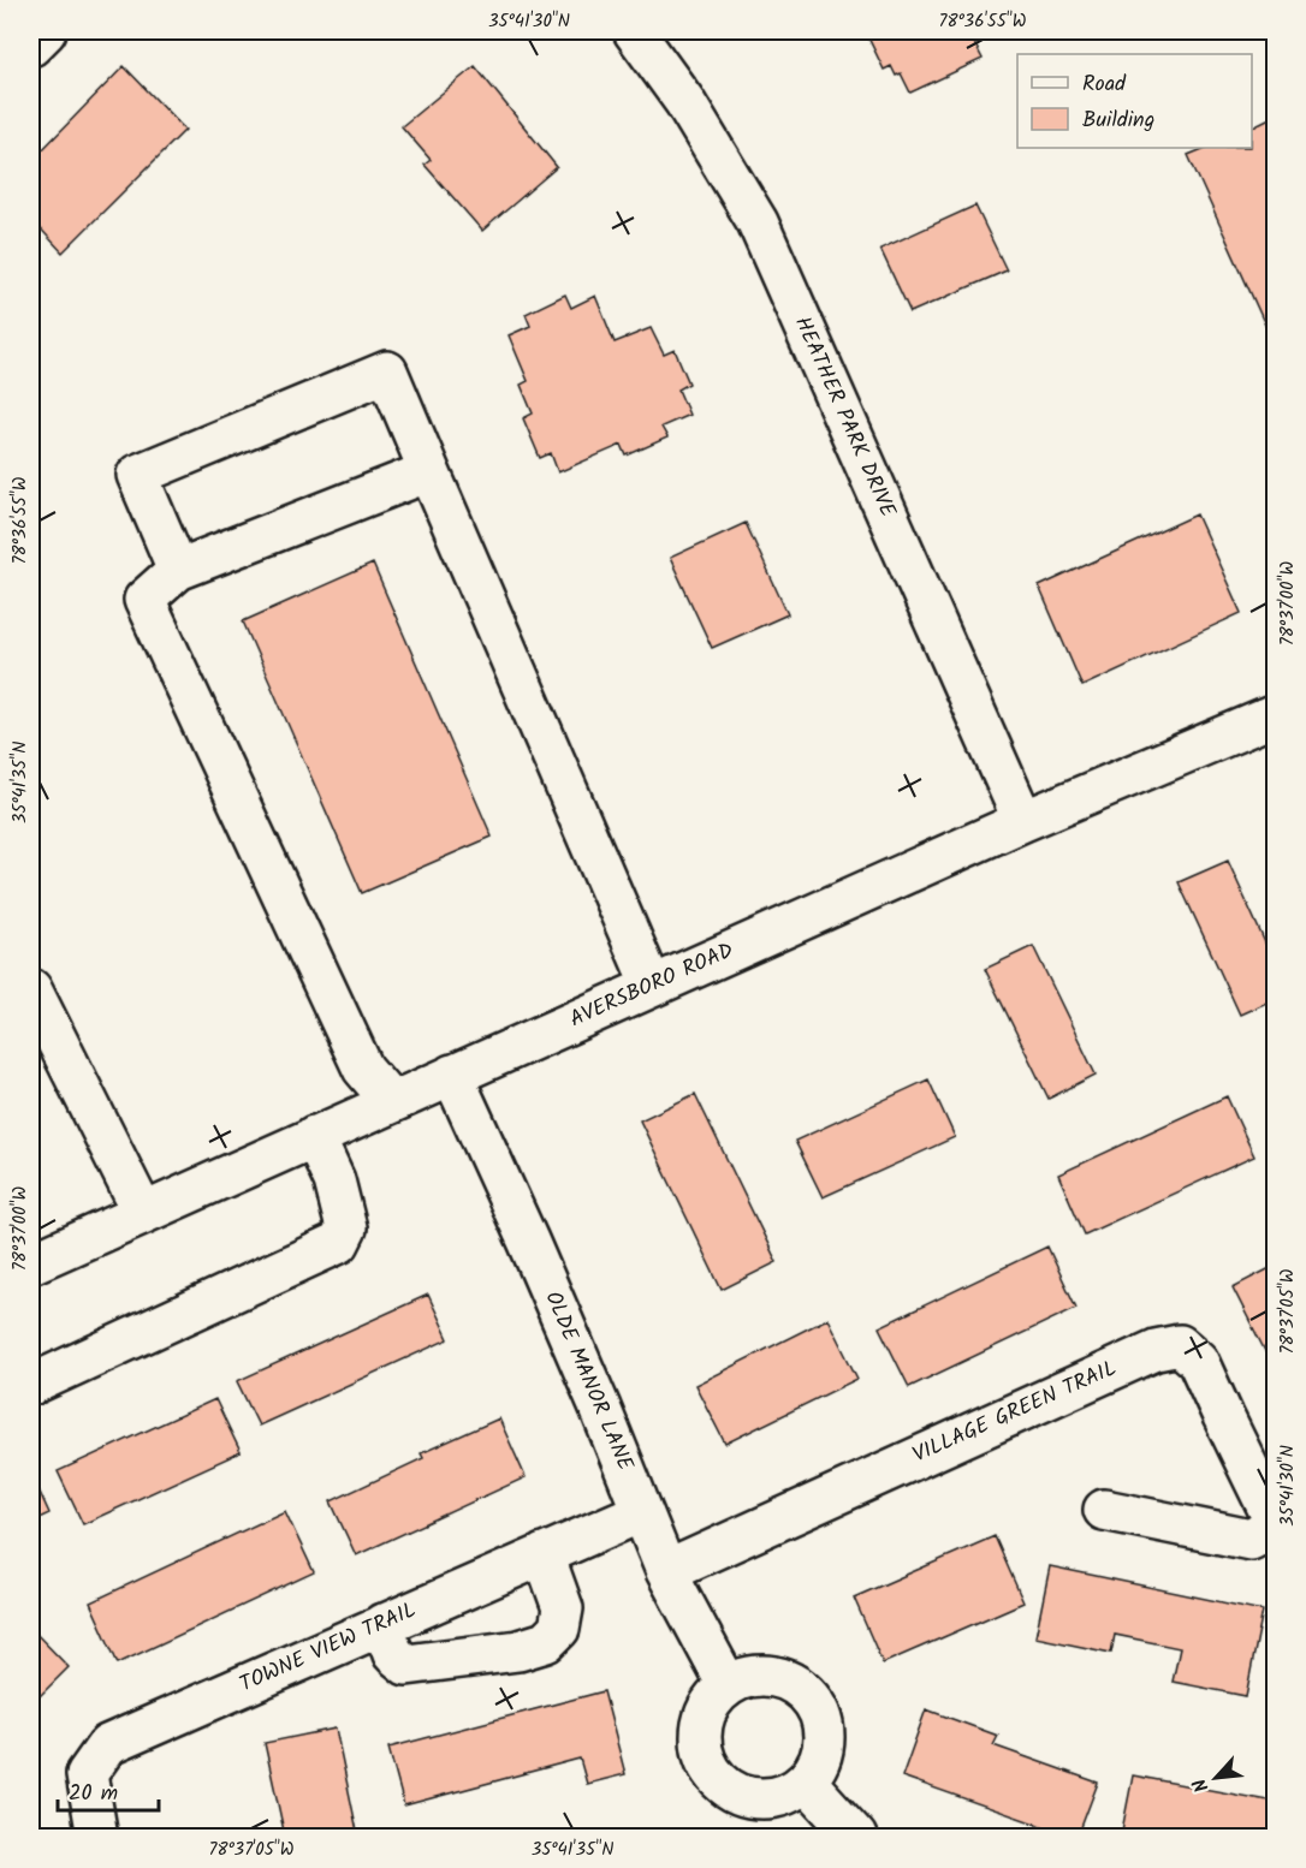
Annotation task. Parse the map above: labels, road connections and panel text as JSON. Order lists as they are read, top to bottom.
{
  "streets": {
    "street": [
      "HEATHER PARK DRIVE",
      "AVERSBORO ROAD",
      "OLDE MANOR LANE",
      "VILLAGE GREEN TRAIL",
      "TOWNE VIEW TRAIL"
    ]
  },
  "crossings": [
    ["HEATHER PARK DRIVE", "AVERSBORO ROAD"],
    ["AVERSBORO ROAD", "OLDE MANOR LANE"],
    ["OLDE MANOR LANE", "VILLAGE GREEN TRAIL"],
    ["OLDE MANOR LANE", "TOWNE VIEW TRAIL"]
  ],
  "legend": ["Road", "Building"],
  "scale_bar": "20 m",
  "north": "bottom left",
  "coordinates": [
    "35°41'30\"N",
    "78°36'55\"W",
    "78°37'00\"W",
    "35°41'35\"N",
    "78°37'05\"W"
  ]
}
